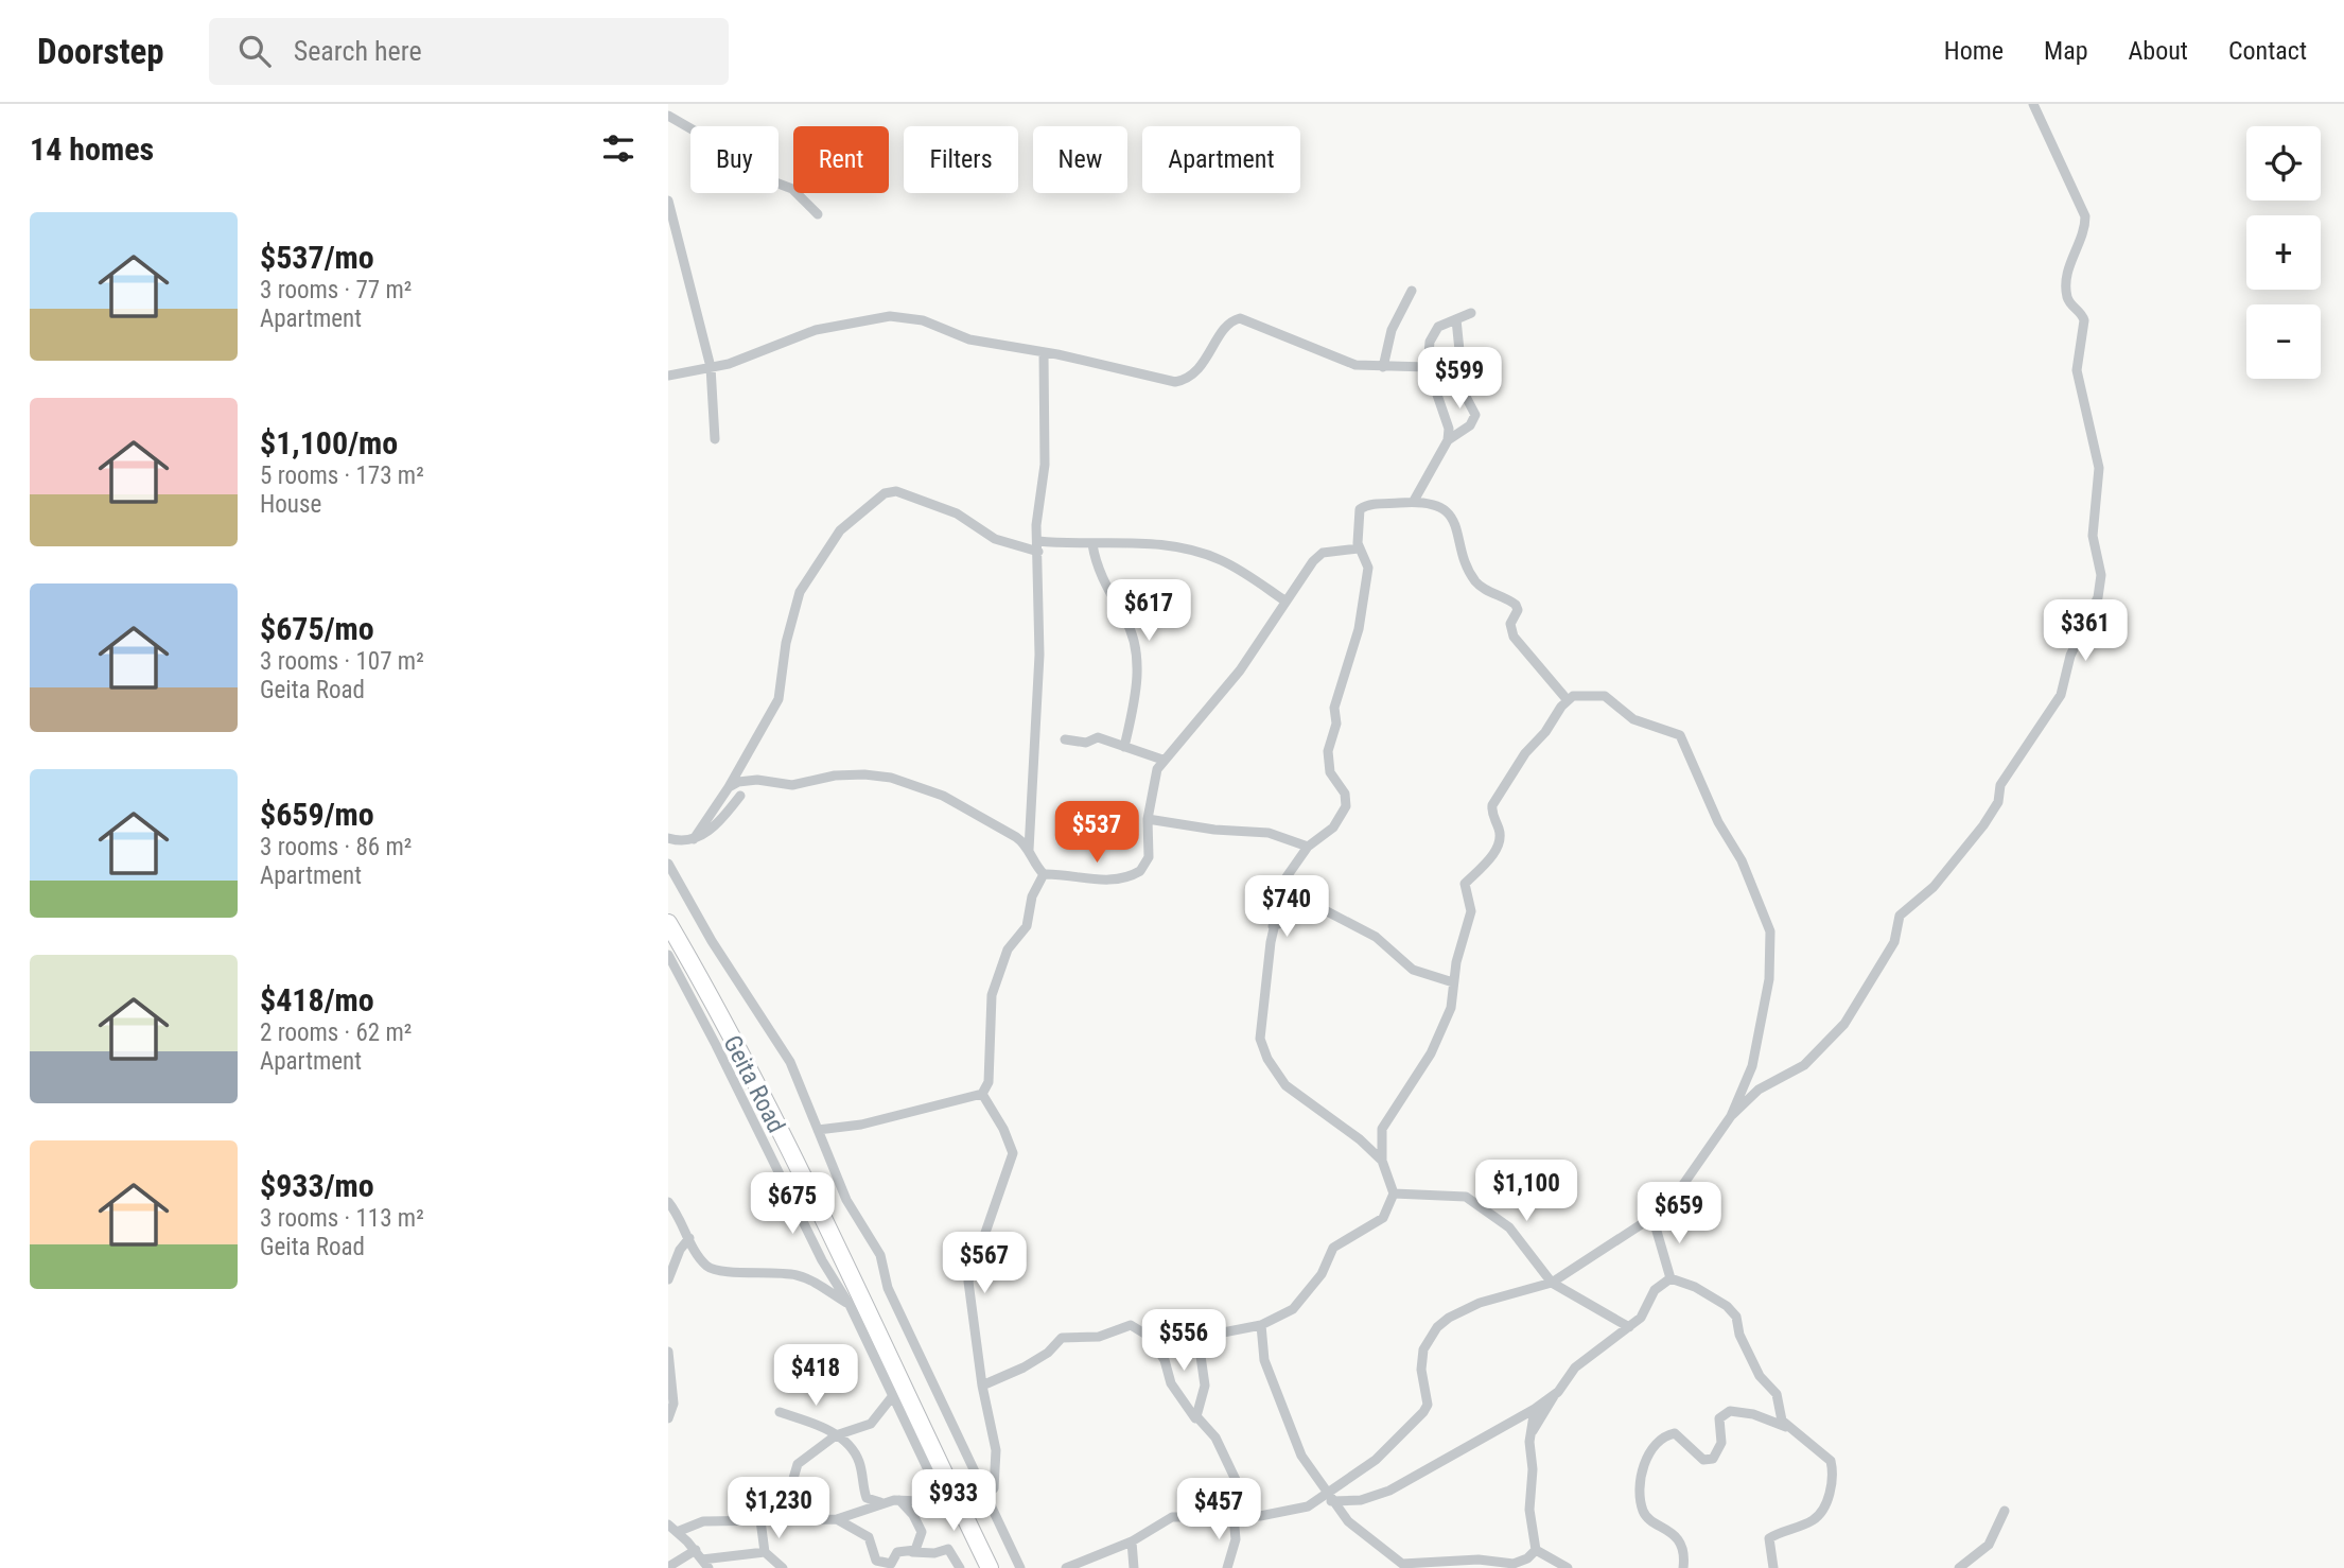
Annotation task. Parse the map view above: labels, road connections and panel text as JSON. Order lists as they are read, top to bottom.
{
  "streets": {
    "highway": ["Geita Road"]
  },
  "page": {
    "header": "Doorstep",
    "search": "Search here",
    "nav": [
      "Home",
      "Map",
      "About",
      "Contact"
    ],
    "heading": "14 homes",
    "map_buttons": ["+", "−"],
    "chip": [
      "Buy",
      "Rent",
      "Filters",
      "New",
      "Apartment"
    ],
    "list": [
      {
        "name": "$537/mo",
        "note": "3 rooms · 77 m² · Apartment"
      },
      {
        "name": "$1,100/mo",
        "note": "5 rooms · 173 m² · House"
      },
      {
        "name": "$675/mo",
        "note": "3 rooms · 107 m² · Geita Road"
      },
      {
        "name": "$659/mo",
        "note": "3 rooms · 86 m² · Apartment"
      },
      {
        "name": "$418/mo",
        "note": "2 rooms · 62 m² · Apartment"
      },
      {
        "name": "$933/mo",
        "note": "3 rooms · 113 m² · Geita Road"
      }
    ],
    "price": [
      "$599",
      "$617",
      "$361",
      "$537",
      "$740",
      "$1,100",
      "$675",
      "$659",
      "$567",
      "$556",
      "$418",
      "$933",
      "$1,230",
      "$457"
    ]
  }
}
